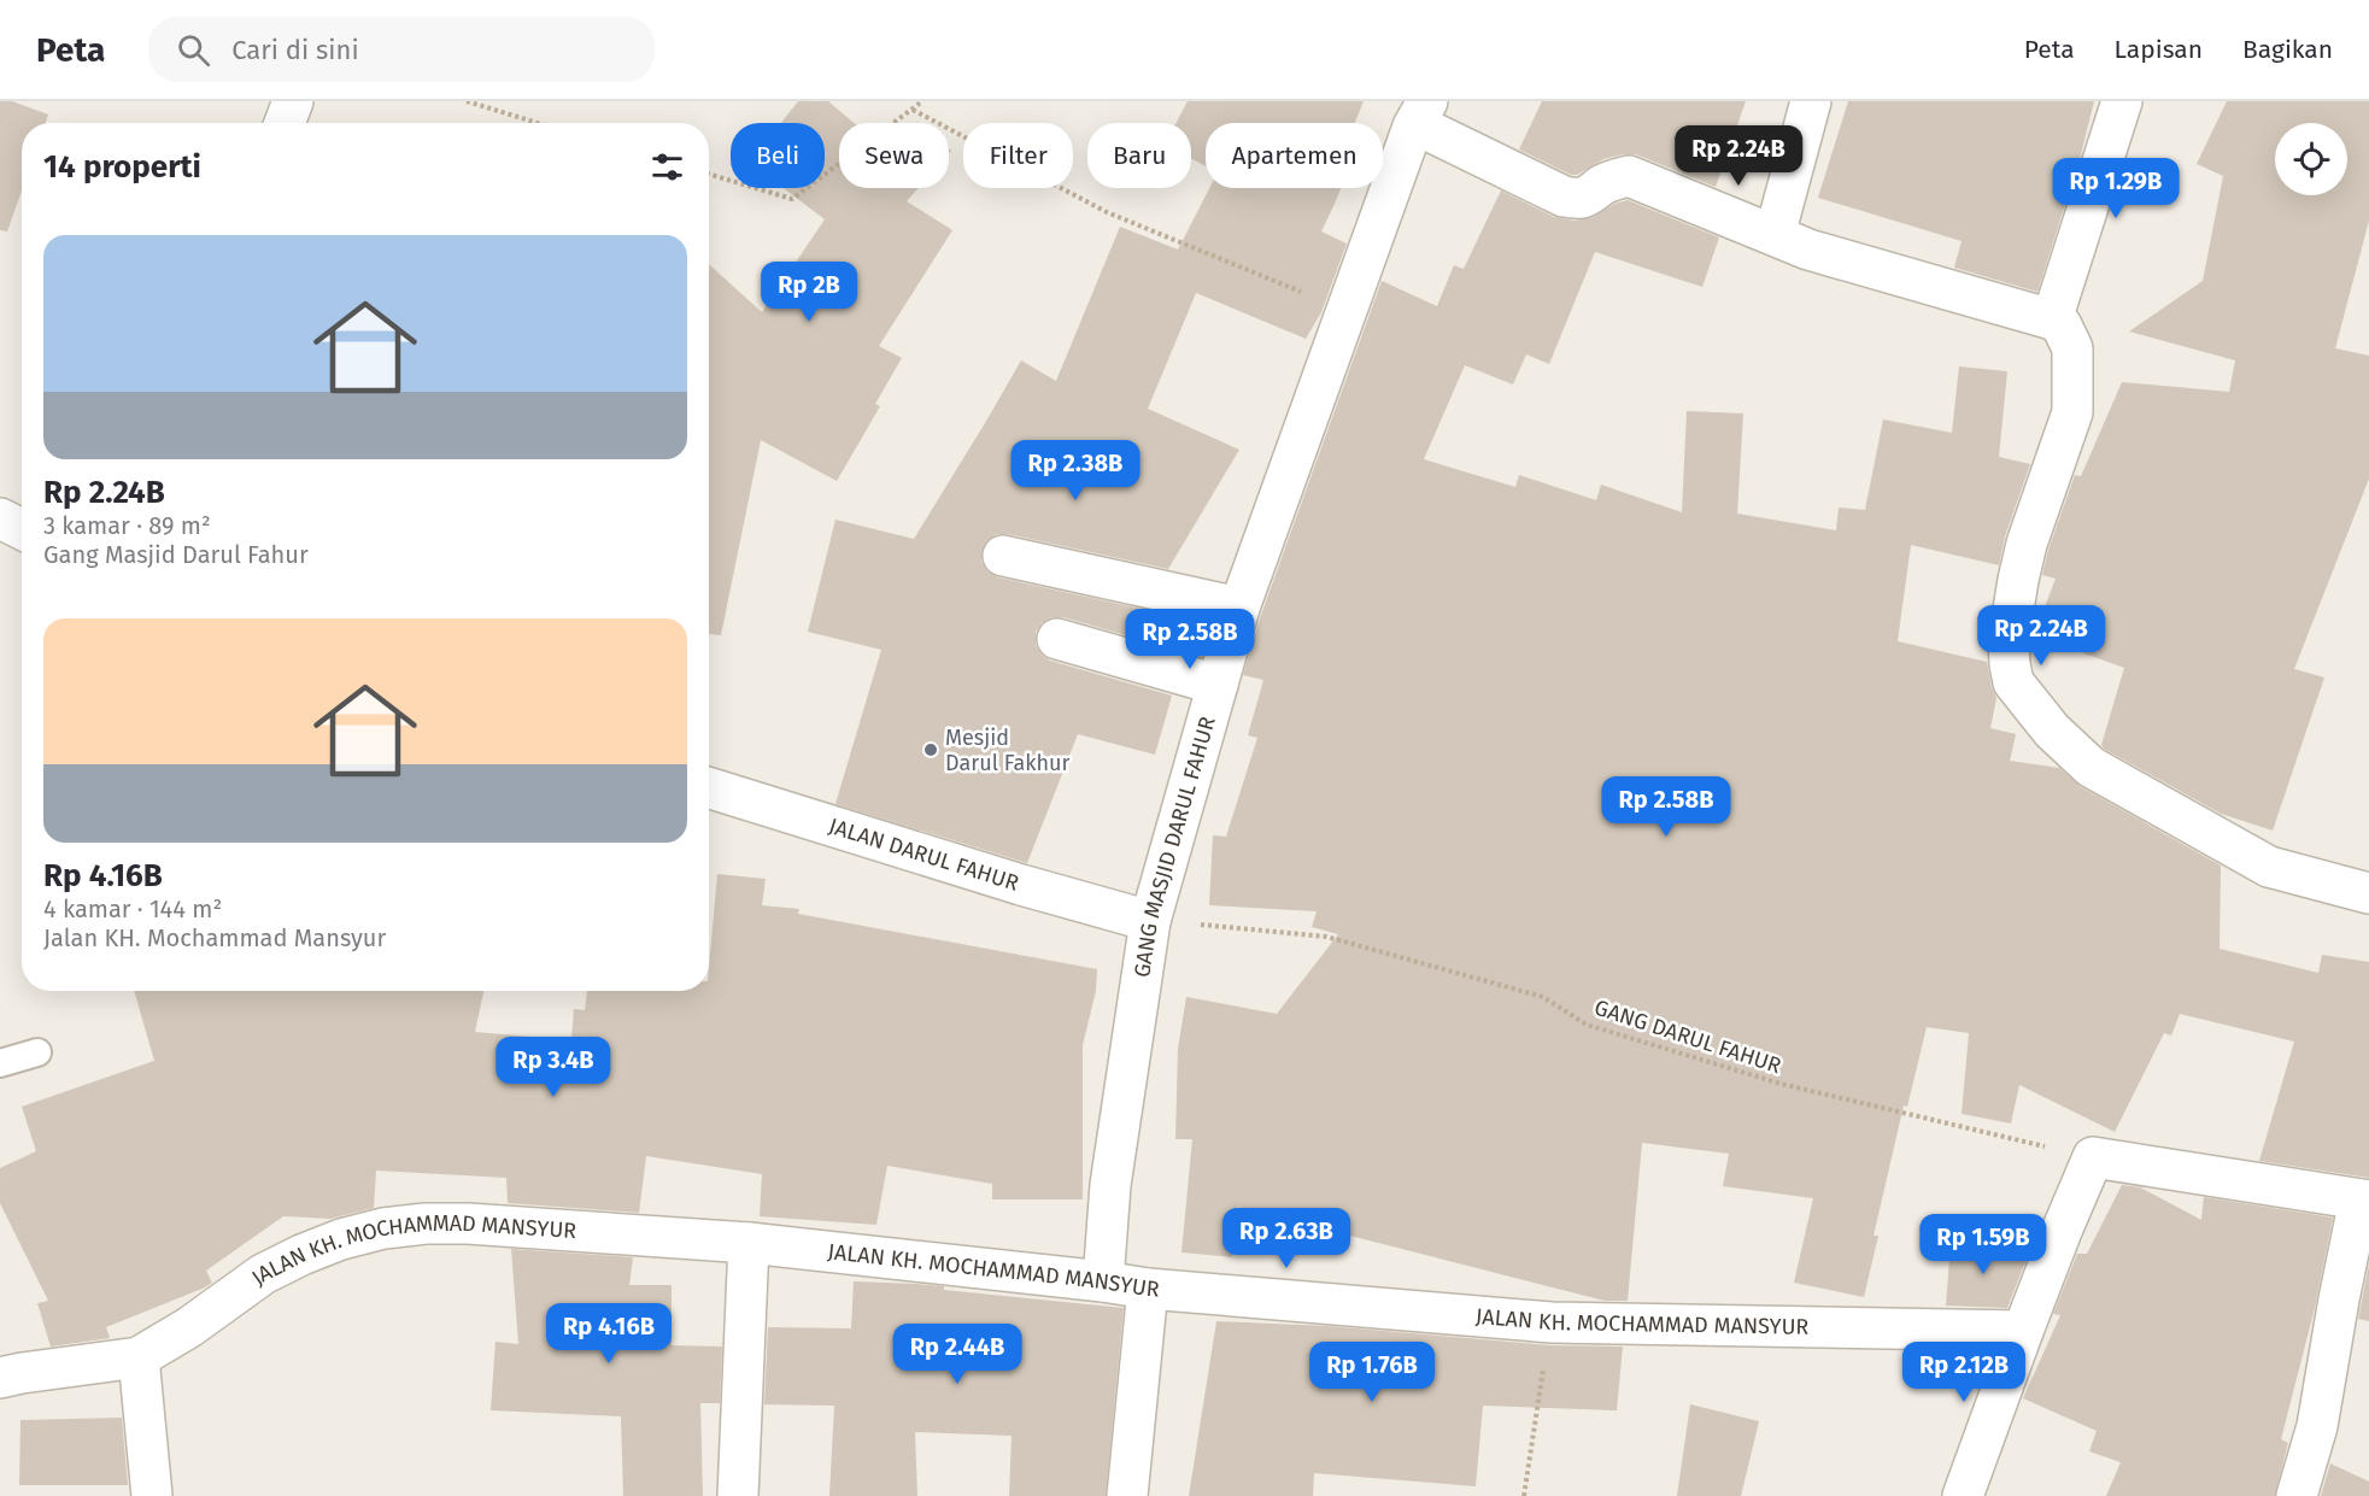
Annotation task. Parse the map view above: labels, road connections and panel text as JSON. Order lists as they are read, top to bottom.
{
  "streets": {
    "street": ["GANG MASJID DARUL FAHUR", "JALAN DARUL FAHUR", "JALAN KH. MOCHAMMAD MANSYUR"],
    "path": ["GANG DARUL FAHUR"]
  },
  "crossings": [
    ["GANG MASJID DARUL FAHUR", "JALAN DARUL FAHUR"],
    ["GANG MASJID DARUL FAHUR", "GANG DARUL FAHUR"],
    ["GANG MASJID DARUL FAHUR", "JALAN KH. MOCHAMMAD MANSYUR"],
    ["JALAN DARUL FAHUR", "GANG DARUL FAHUR"]
  ],
  "places": ["Mesjid Darul Fakhur"],
  "page": {
    "header": "Peta",
    "search": "Cari di sini",
    "nav": ["Peta", "Lapisan", "Bagikan"],
    "chip": [
      "Beli",
      "Sewa",
      "Filter",
      "Baru",
      "Apartemen"
    ],
    "heading": "14 properti",
    "price": [
      "Rp 2.24B",
      "Rp 1.29B",
      "Rp 2B",
      "Rp 2.38B",
      "Rp 2.24B",
      "Rp 2.58B",
      "Rp 2.58B",
      "Rp 3.4B",
      "Rp 2.63B",
      "Rp 1.59B",
      "Rp 4.16B",
      "Rp 2.44B",
      "Rp 1.76B",
      "Rp 2.12B"
    ],
    "list": [
      {
        "name": "Rp 2.24B",
        "note": "3 kamar · 89 m² · Gang Masjid Darul Fahur"
      },
      {
        "name": "Rp 4.16B",
        "note": "4 kamar · 144 m² · Jalan KH. Mochammad Mansyur"
      }
    ]
  }
}
